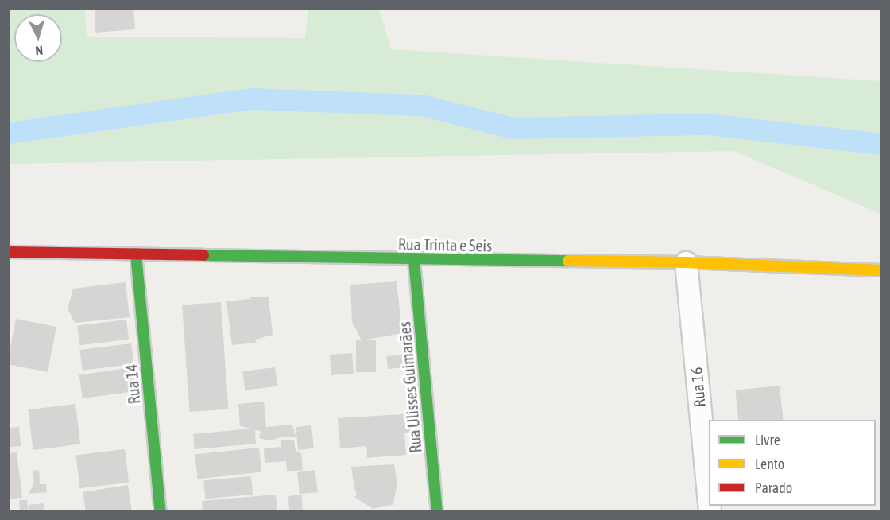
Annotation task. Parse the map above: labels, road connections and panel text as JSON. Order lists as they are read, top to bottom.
{
  "streets": {
    "street": [
      "Rua Trinta e Seis",
      "Rua 14",
      "Rua Ulisses Guimarães",
      "Rua 16"
    ]
  },
  "crossings": [
    ["Rua Trinta e Seis", "Rua 14"],
    ["Rua Trinta e Seis", "Rua Ulisses Guimarães"],
    ["Rua Trinta e Seis", "Rua 16"]
  ],
  "legend": ["Livre", "Lento", "Parado"],
  "north": "bottom"
}
